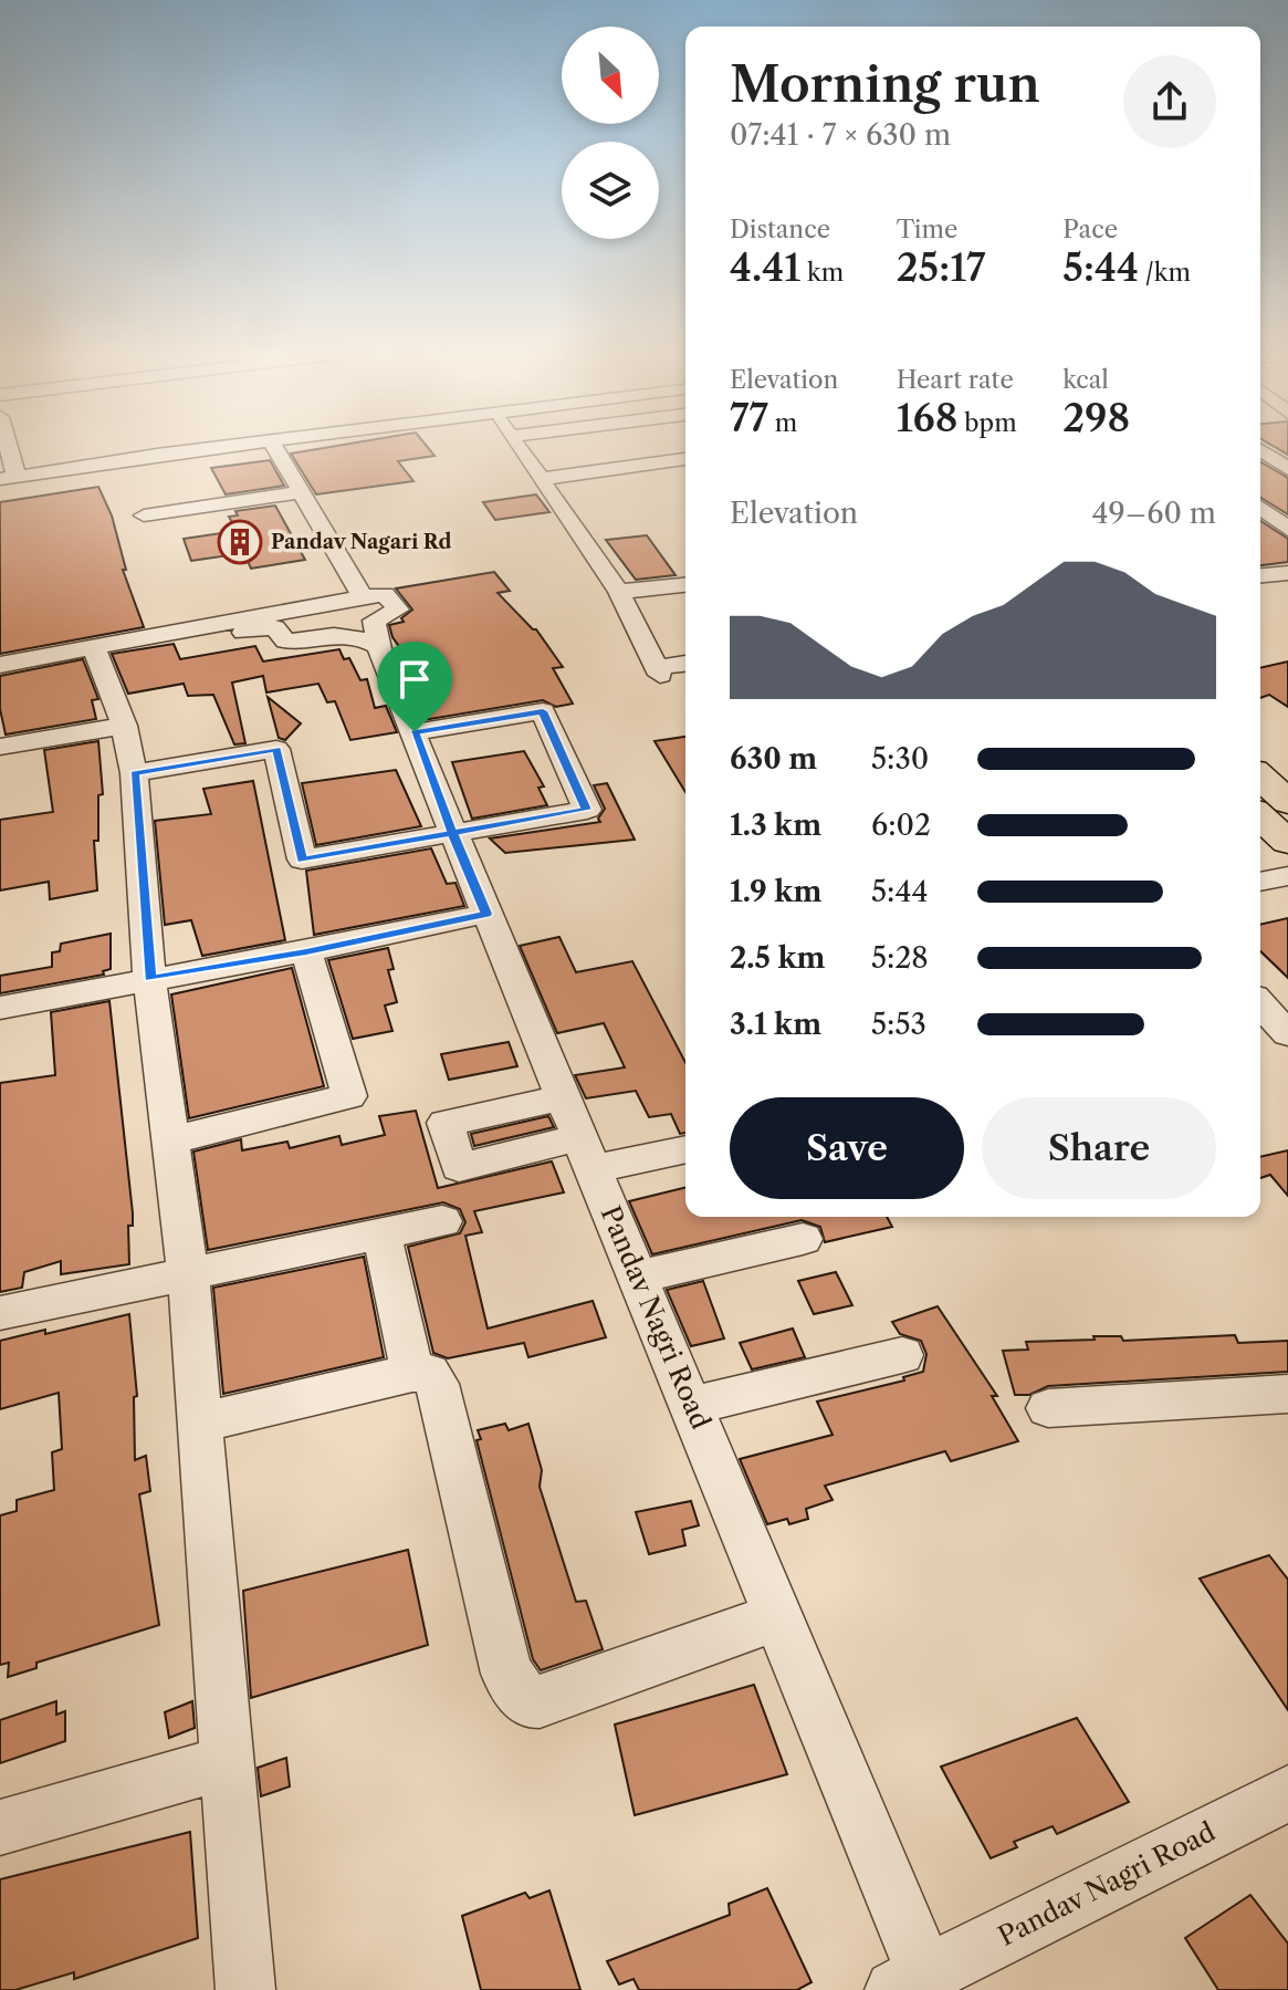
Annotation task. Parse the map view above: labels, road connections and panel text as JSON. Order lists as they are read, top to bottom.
{
  "streets": {
    "street": ["Pandav Nagri Road"]
  },
  "places": {
    "building": ["Pandav Nagari Rd"]
  },
  "north": "bottom right",
  "page": {
    "heading": ["Morning run", "07:41 · 7 × 630 m"],
    "stats": [
      ["Distance", "4.41 km"],
      ["Time", "25:17"],
      ["Pace", "5:44 /km"],
      ["Elevation", "77 m"],
      ["Heart rate", "168 bpm"],
      ["kcal", "298"]
    ],
    "chart": ["Elevation", "49–60 m"],
    "list": [
      {
        "name": "630 m",
        "note": "5:30"
      },
      {
        "name": "1.3 km",
        "note": "6:02"
      },
      {
        "name": "1.9 km",
        "note": "5:44"
      },
      {
        "name": "2.5 km",
        "note": "5:28"
      },
      {
        "name": "3.1 km",
        "note": "5:53"
      }
    ],
    "buttons": ["Save", "Share"]
  }
}
